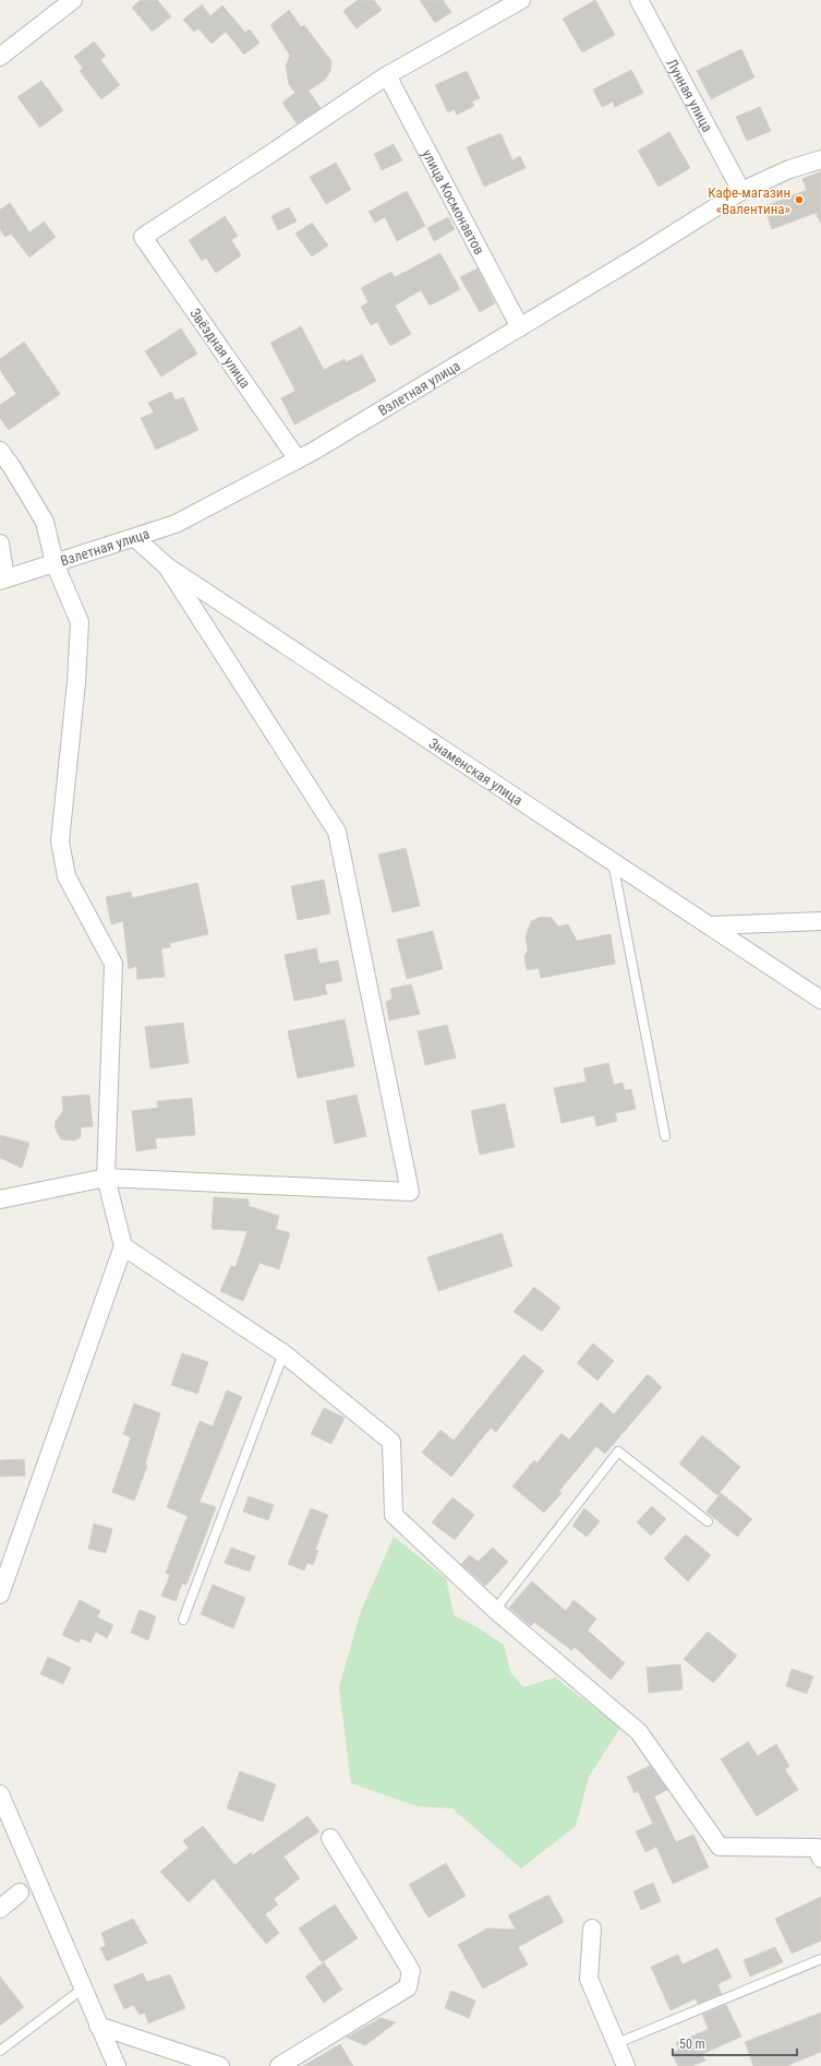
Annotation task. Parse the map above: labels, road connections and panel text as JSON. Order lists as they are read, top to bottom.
{
  "streets": {
    "street": [
      "Лунная улица",
      "улица Космонавтов",
      "Звёздная улица",
      "Взлетная улица",
      "Знаменская улица"
    ]
  },
  "crossings": [
    ["Лунная улица", "Взлетная улица"],
    ["улица Космонавтов", "Звёздная улица"],
    ["улица Космонавтов", "Взлетная улица"],
    ["Звёздная улица", "Взлетная улица"],
    ["Взлетная улица", "Знаменская улица"]
  ],
  "places": ["Кафе-магазин «Валентина»"],
  "scale_bar": "50 m"
}
